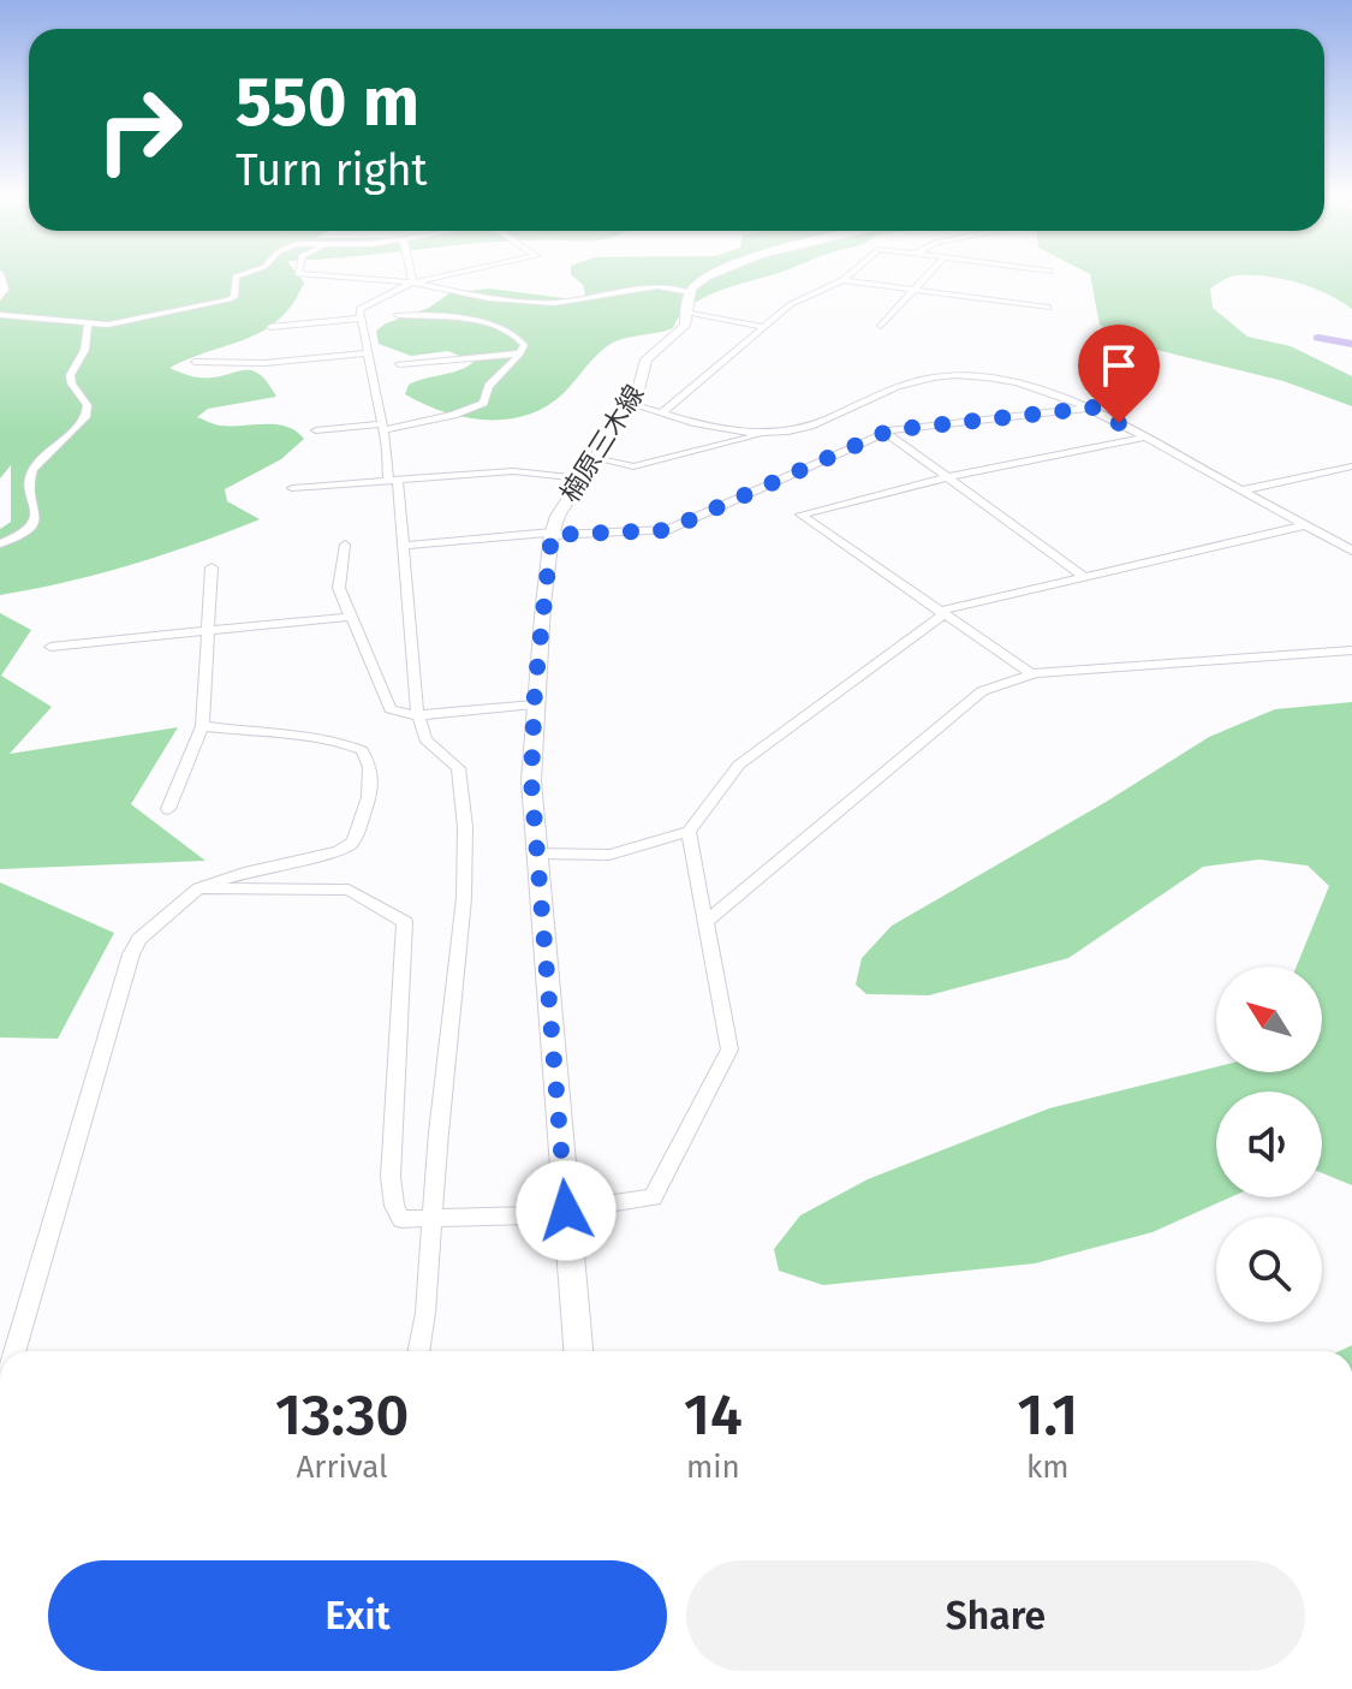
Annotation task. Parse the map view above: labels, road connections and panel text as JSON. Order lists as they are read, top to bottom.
{
  "streets": {
    "main road": ["楠原三木線"]
  },
  "north": "top left",
  "page": {
    "turn": ["550 m", "Turn right"],
    "eta": [
      "13:30",
      "Arrival",
      "14",
      "min",
      "1.1",
      "km"
    ],
    "buttons": ["Exit", "Share"]
  }
}
